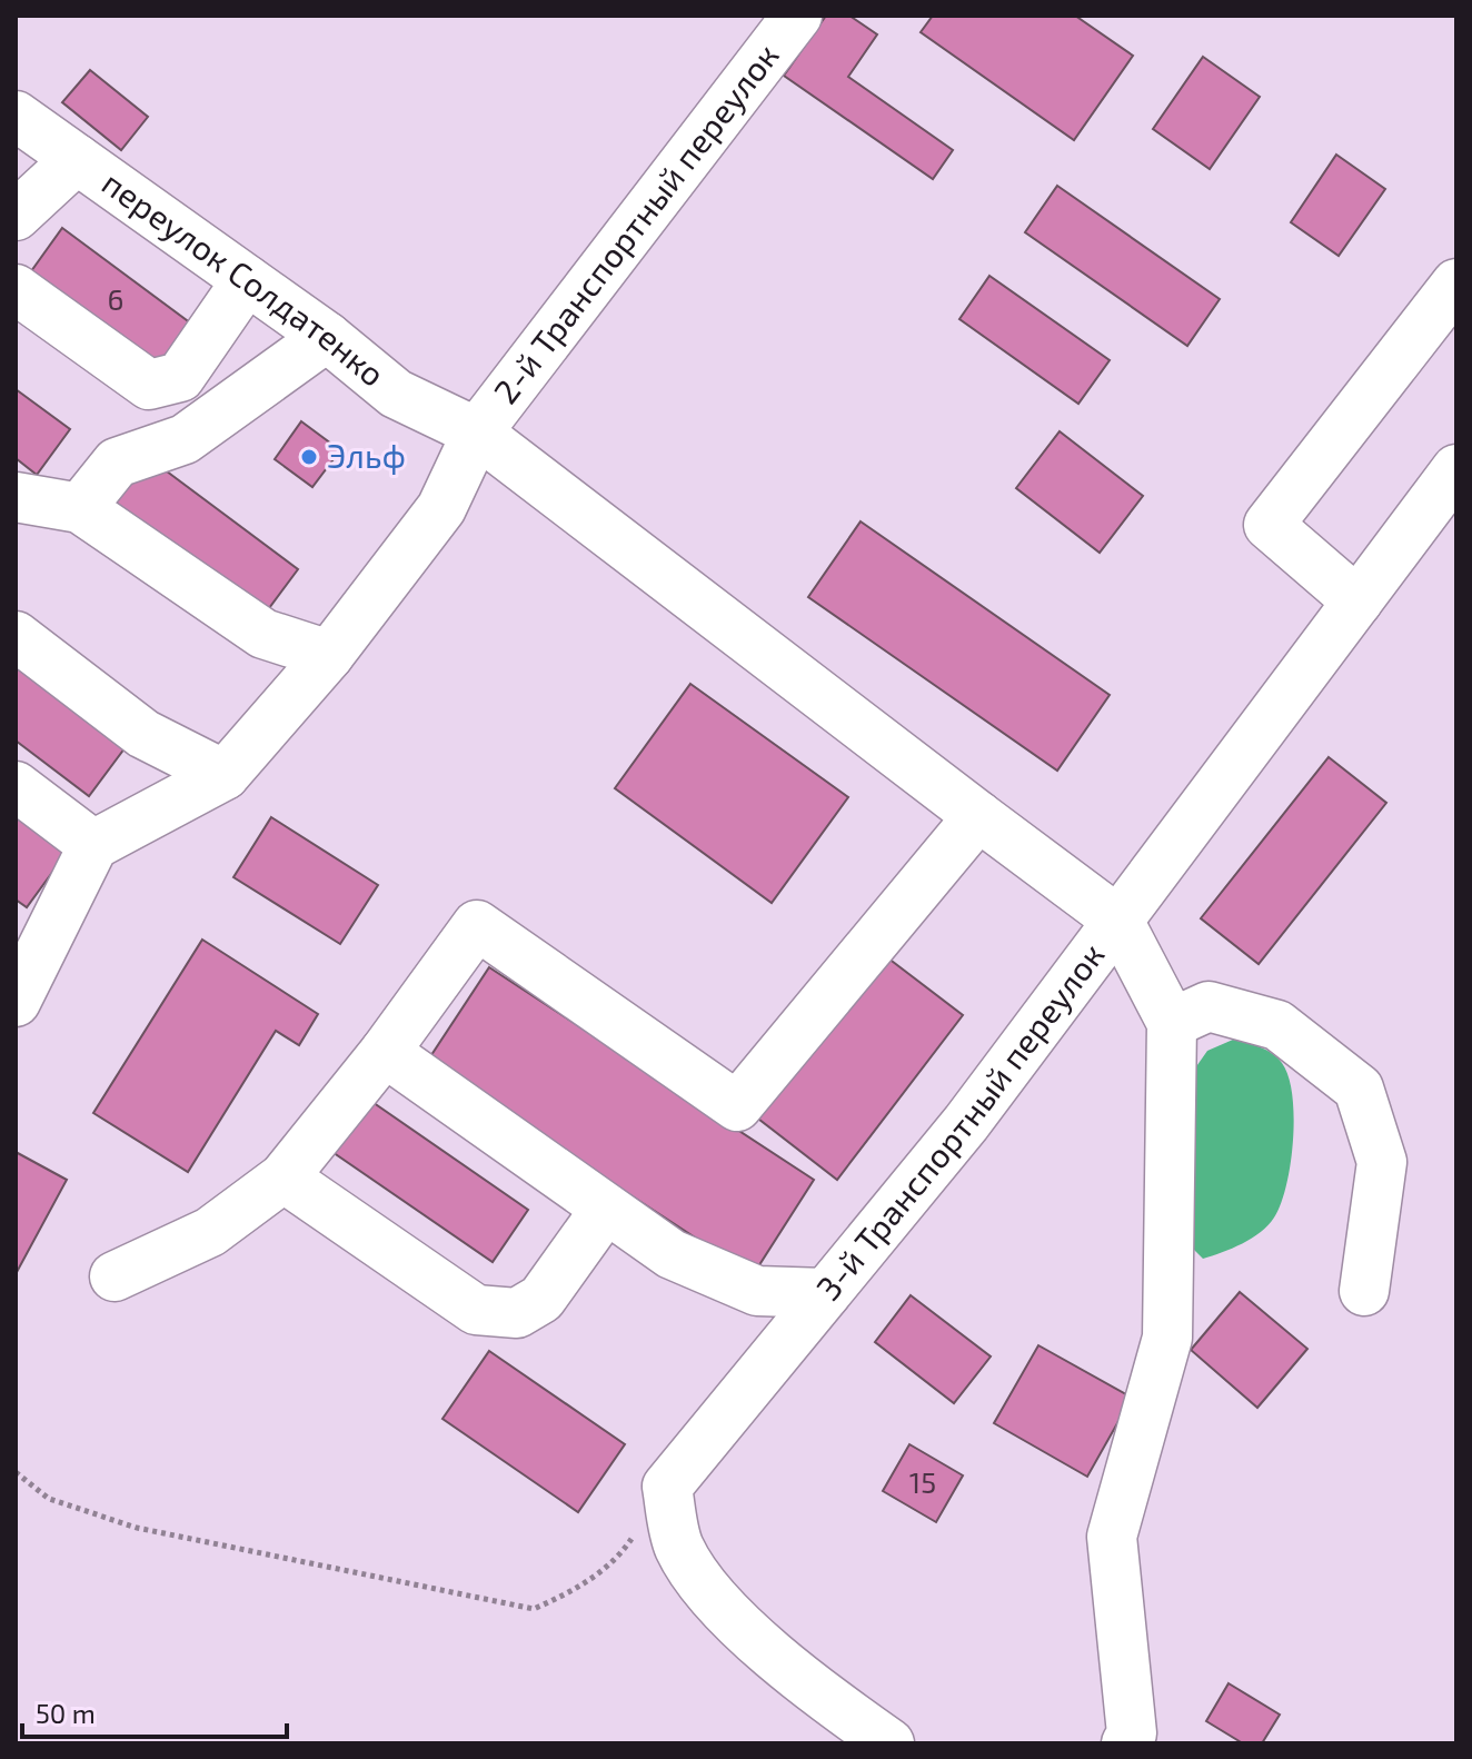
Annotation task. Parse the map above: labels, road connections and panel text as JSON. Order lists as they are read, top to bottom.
{
  "streets": {
    "street": ["2-й Транспортный переулок", "переулок Солдатенко", "3-й Транспортный переулок"]
  },
  "crossings": [
    ["2-й Транспортный переулок", "переулок Солдатенко"],
    ["переулок Солдатенко", "3-й Транспортный переулок"]
  ],
  "places": ["Эльф"],
  "house_numbers": ["6", "15"],
  "scale_bar": "50 m"
}
